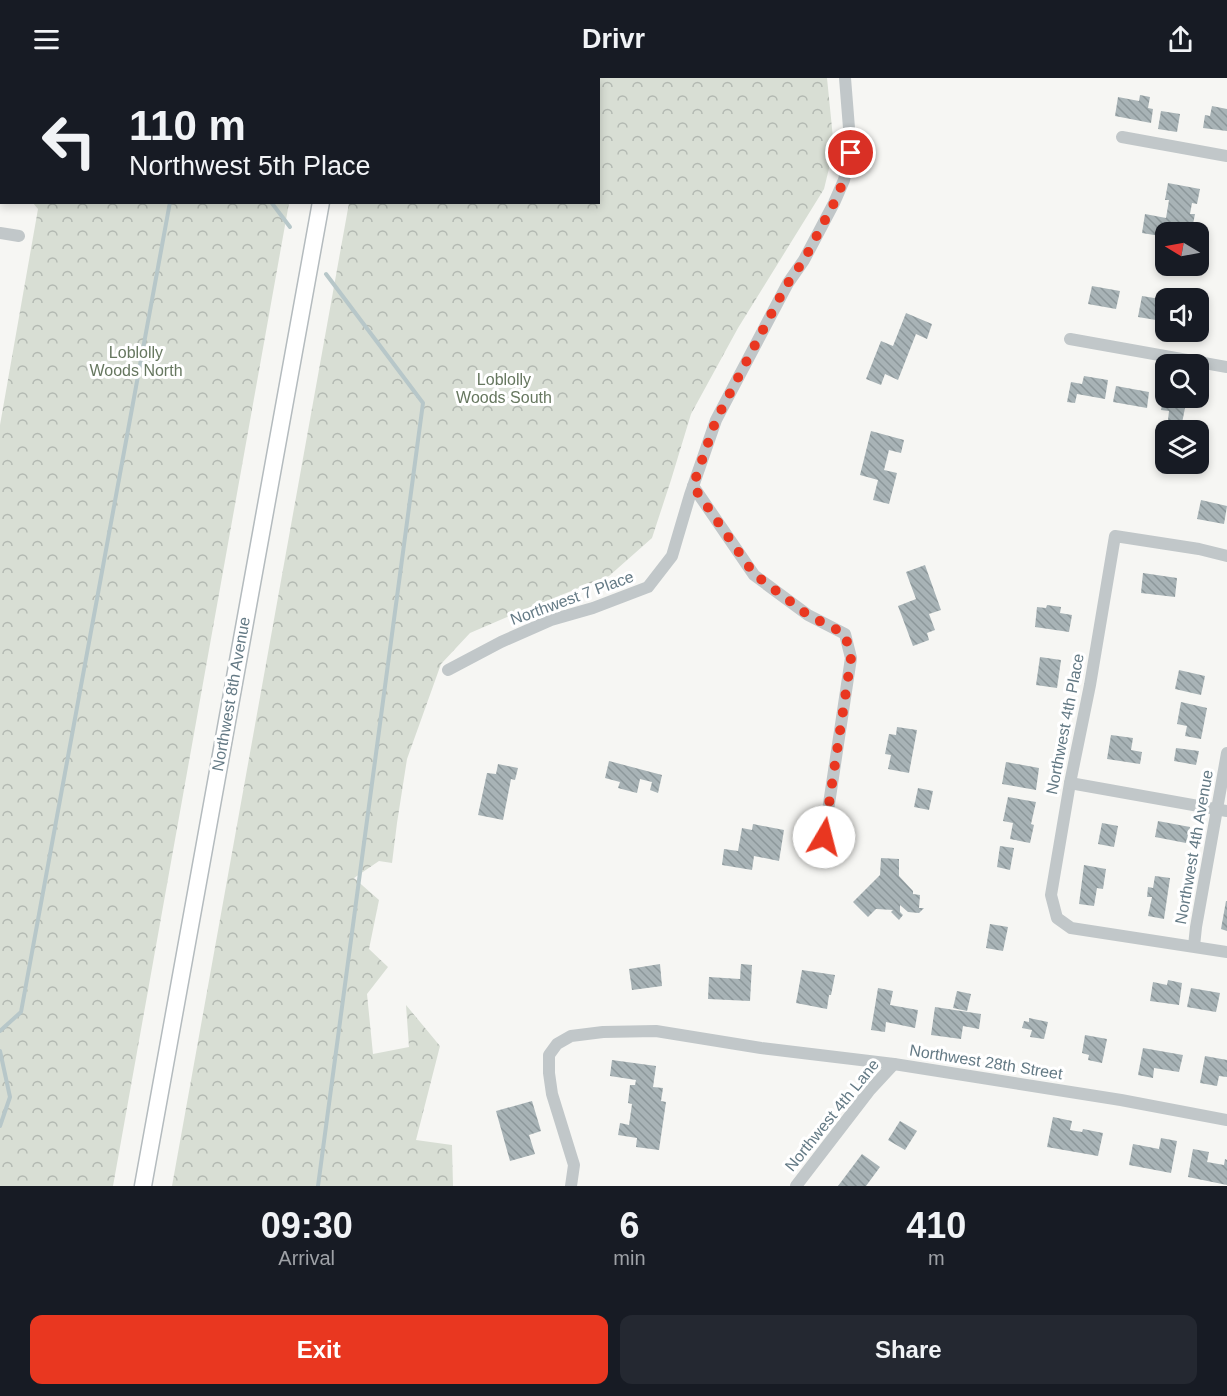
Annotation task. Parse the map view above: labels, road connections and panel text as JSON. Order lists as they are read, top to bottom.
{
  "streets": {
    "street": [
      "Northwest 7 Place",
      "Northwest 8th Avenue",
      "Northwest 4th Place",
      "Northwest 4th Avenue",
      "Northwest 28th Street",
      "Northwest 4th Lane"
    ]
  },
  "crossings": [
    ["Northwest 4th Place", "Northwest 4th Avenue"],
    ["Northwest 28th Street", "Northwest 4th Lane"]
  ],
  "parks": ["Loblolly Woods North", "Loblolly Woods South"],
  "north": "left",
  "page": {
    "header": "Drivr",
    "turn": ["110 m", "Northwest 5th Place"],
    "eta": [
      "09:30",
      "Arrival",
      "6",
      "min",
      "410",
      "m"
    ],
    "buttons": ["Exit", "Share"]
  }
}
